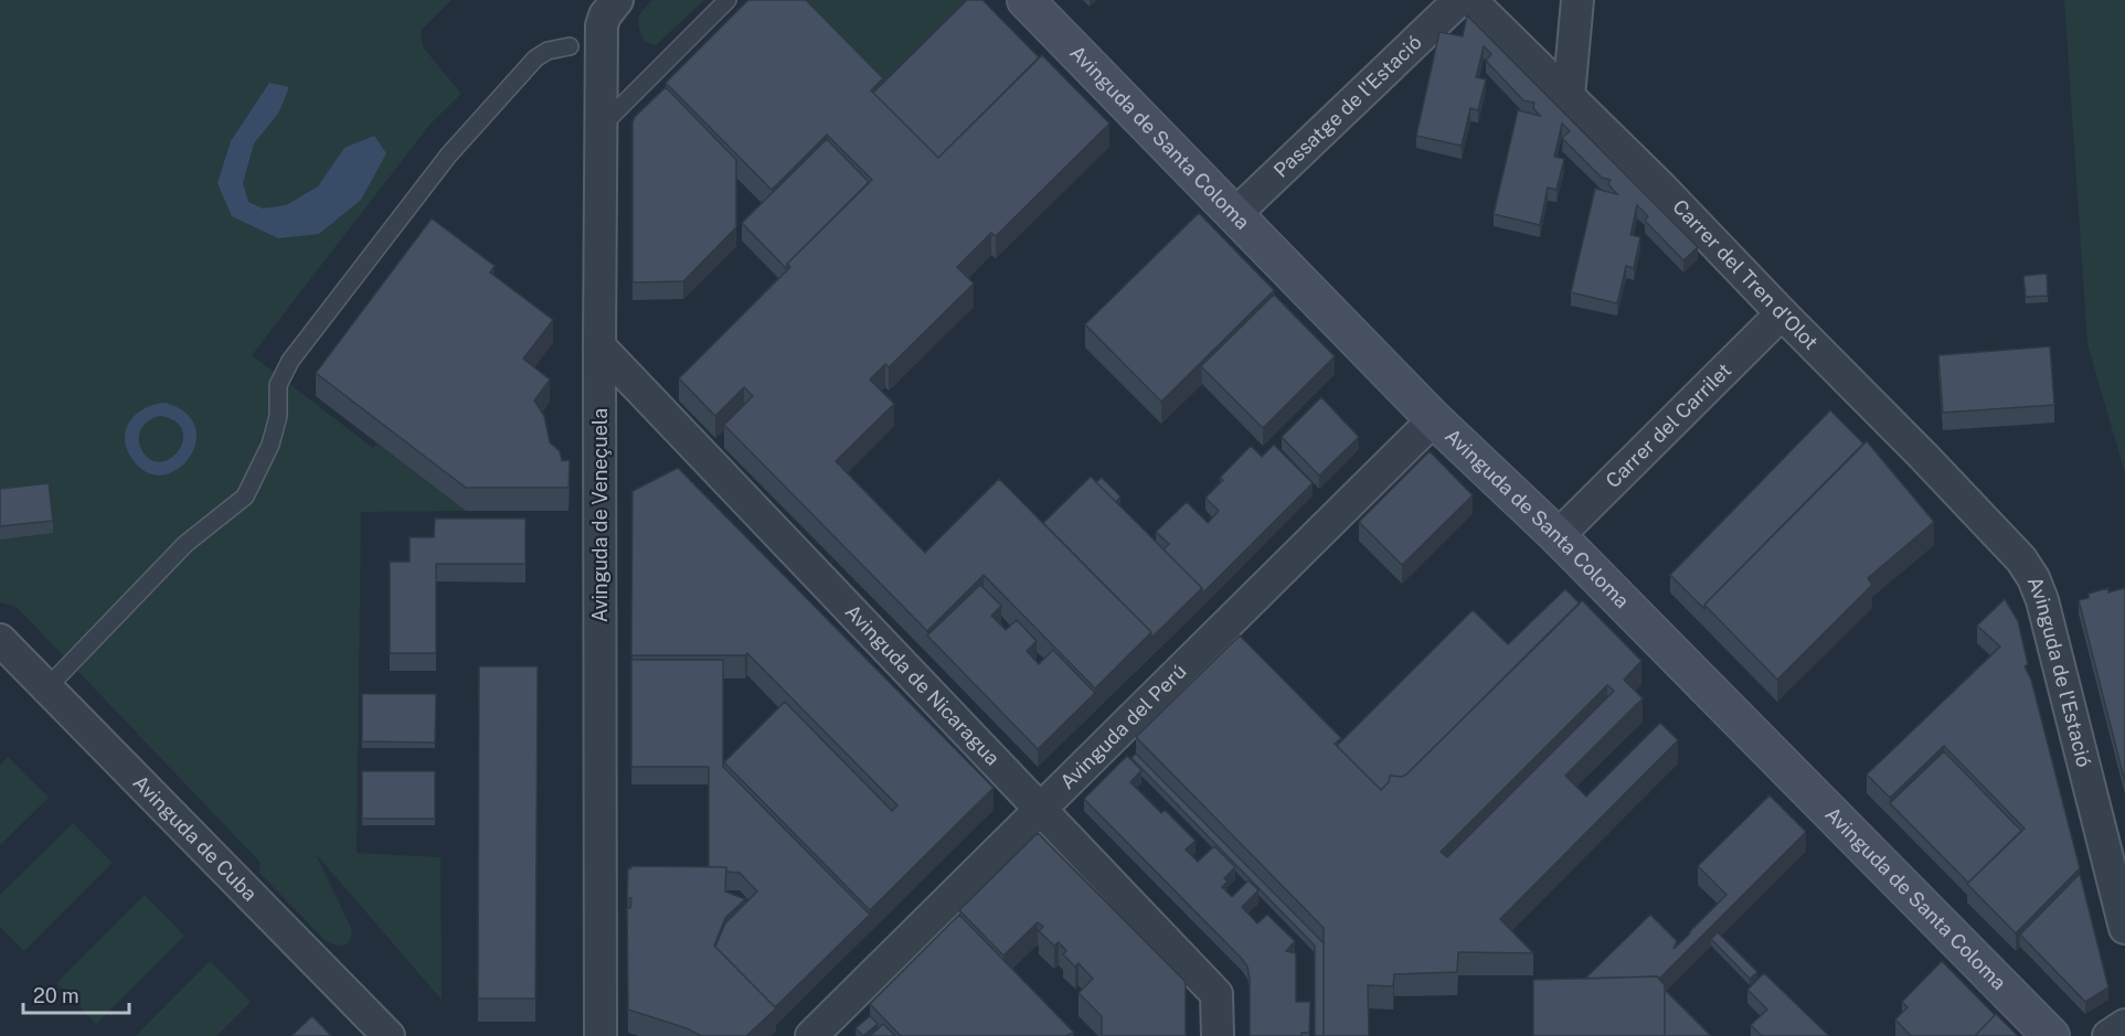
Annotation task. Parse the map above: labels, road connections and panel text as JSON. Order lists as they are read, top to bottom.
{
  "streets": {
    "main road": ["Avinguda de Santa Coloma"],
    "street": [
      "Passatge de l'Estació",
      "Carrer del Tren d'Olot",
      "Carrer del Carrilet",
      "Avinguda de Veneçuela",
      "Avinguda de l'Estació",
      "Avinguda de Nicaragua",
      "Avinguda del Perú",
      "Avinguda de Cuba"
    ]
  },
  "crossings": [
    ["Passatge de l'Estació", "Avinguda de Santa Coloma"],
    ["Avinguda de Santa Coloma", "Carrer del Carrilet"],
    ["Avinguda de Santa Coloma", "Avinguda del Perú"],
    ["Carrer del Tren d'Olot", "Carrer del Carrilet"],
    ["Carrer del Tren d'Olot", "Avinguda de l'Estació"],
    ["Avinguda de Veneçuela", "Avinguda de Nicaragua"],
    ["Avinguda de Nicaragua", "Avinguda del Perú"]
  ],
  "scale_bar": "20 m"
}
